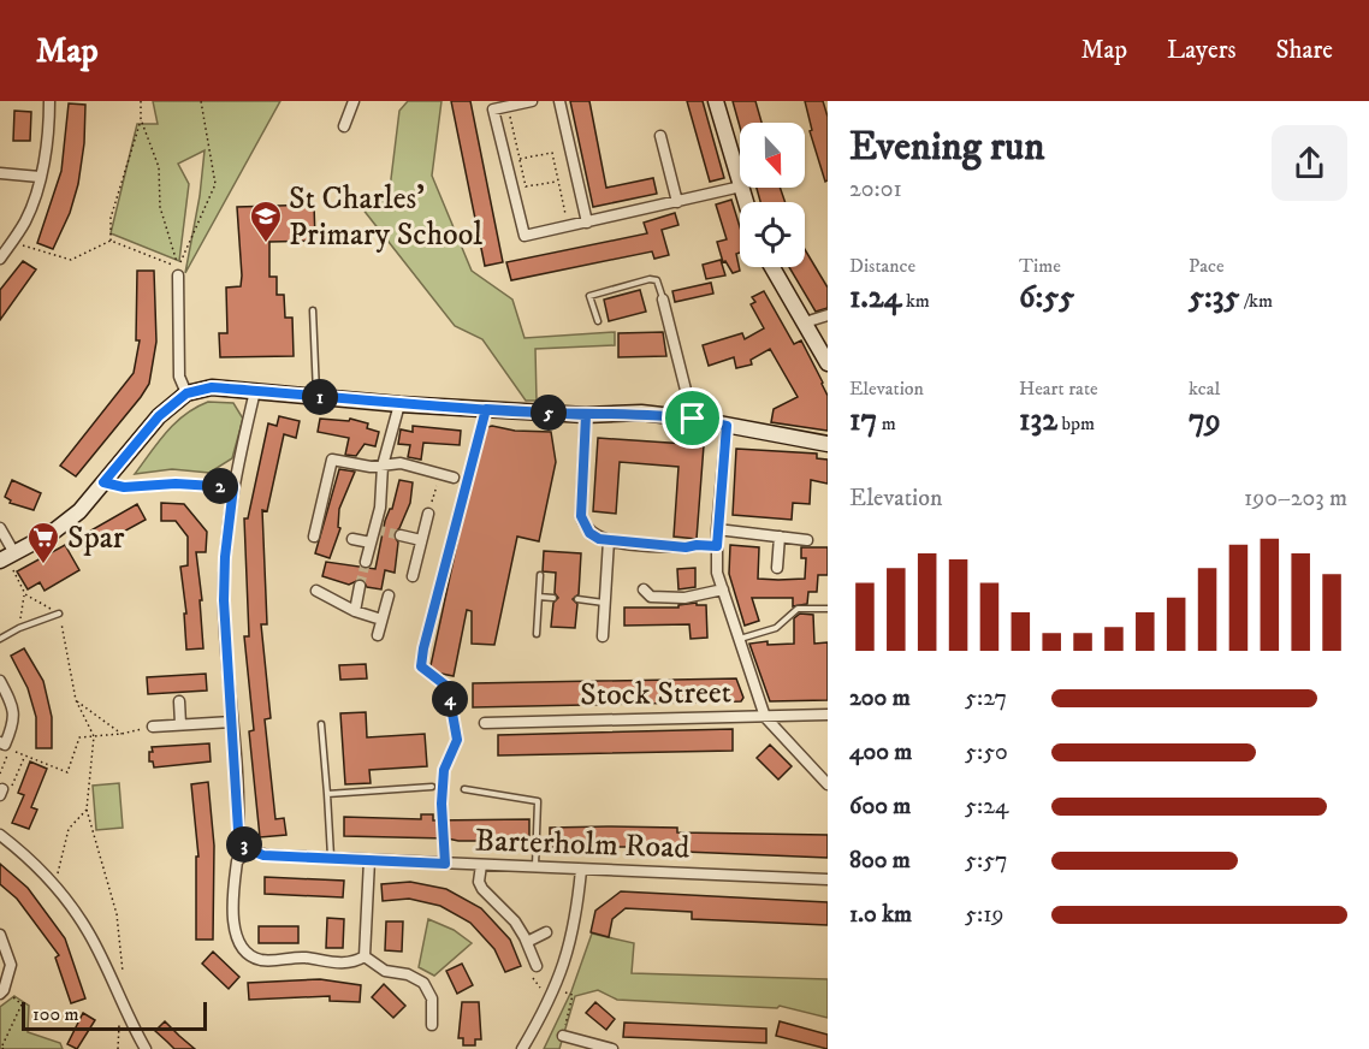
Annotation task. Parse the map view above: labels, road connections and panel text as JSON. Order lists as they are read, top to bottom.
{
  "streets": {
    "street": ["Stock Street", "Barterholm Road"]
  },
  "places": {
    "school or university": ["St Charles' Primary School"],
    "supermarket": ["Spar"]
  },
  "scale_bar": "100 m",
  "north": "bottom",
  "page": {
    "header": "Map",
    "nav": ["Map", "Layers", "Share"],
    "heading": ["Evening run", "20:01"],
    "stats": [
      ["Distance", "1.24 km"],
      ["Time", "6:55"],
      ["Pace", "5:35 /km"],
      ["Elevation", "17 m"],
      ["Heart rate", "132 bpm"],
      ["kcal", "79"]
    ],
    "pins": [
      "1",
      "5",
      "2",
      "4",
      "3"
    ],
    "chart": ["Elevation", "190–203 m"],
    "list": [
      {
        "name": "200 m",
        "note": "5:27"
      },
      {
        "name": "400 m",
        "note": "5:50"
      },
      {
        "name": "600 m",
        "note": "5:24"
      },
      {
        "name": "800 m",
        "note": "5:57"
      },
      {
        "name": "1.0 km",
        "note": "5:19"
      }
    ],
    "scale": "100 m"
  }
}
